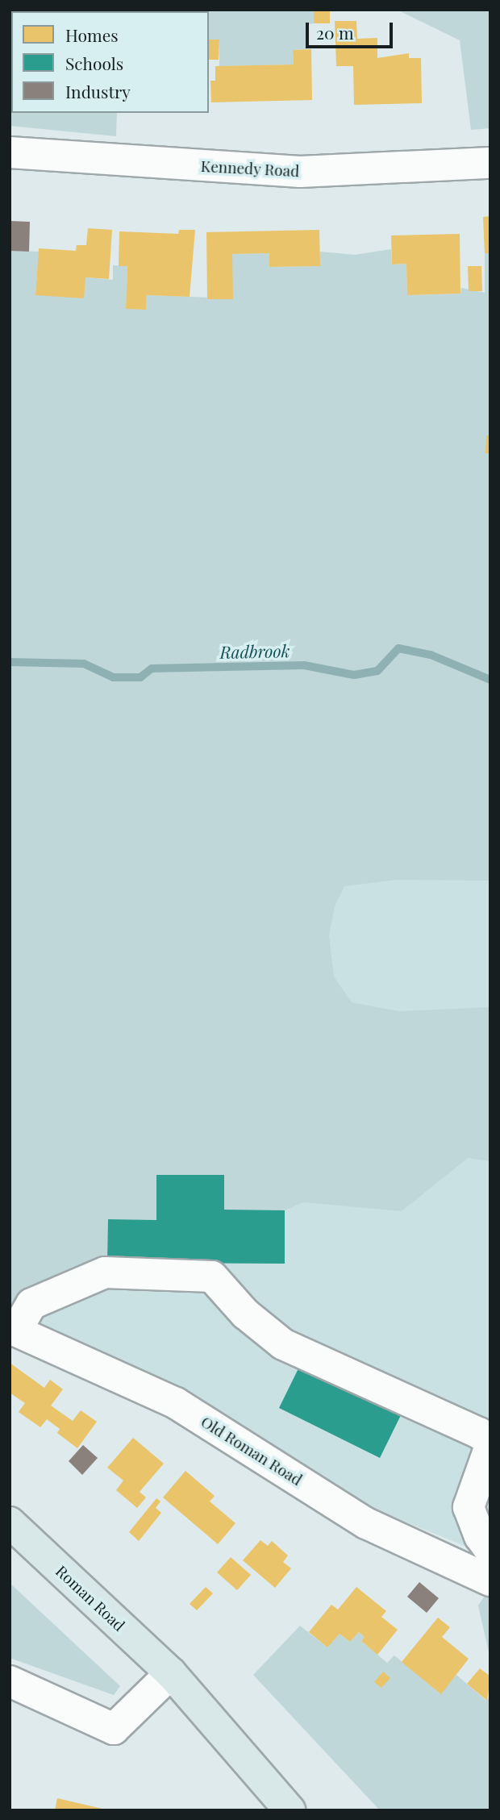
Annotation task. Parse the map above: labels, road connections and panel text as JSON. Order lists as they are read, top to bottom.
{
  "streets": {
    "main road": ["Roman Road"],
    "street": ["Kennedy Road", "Old Roman Road"]
  },
  "water": ["Radbrook"],
  "legend": ["Homes", "Schools", "Industry"],
  "scale_bar": "20 m"
}
